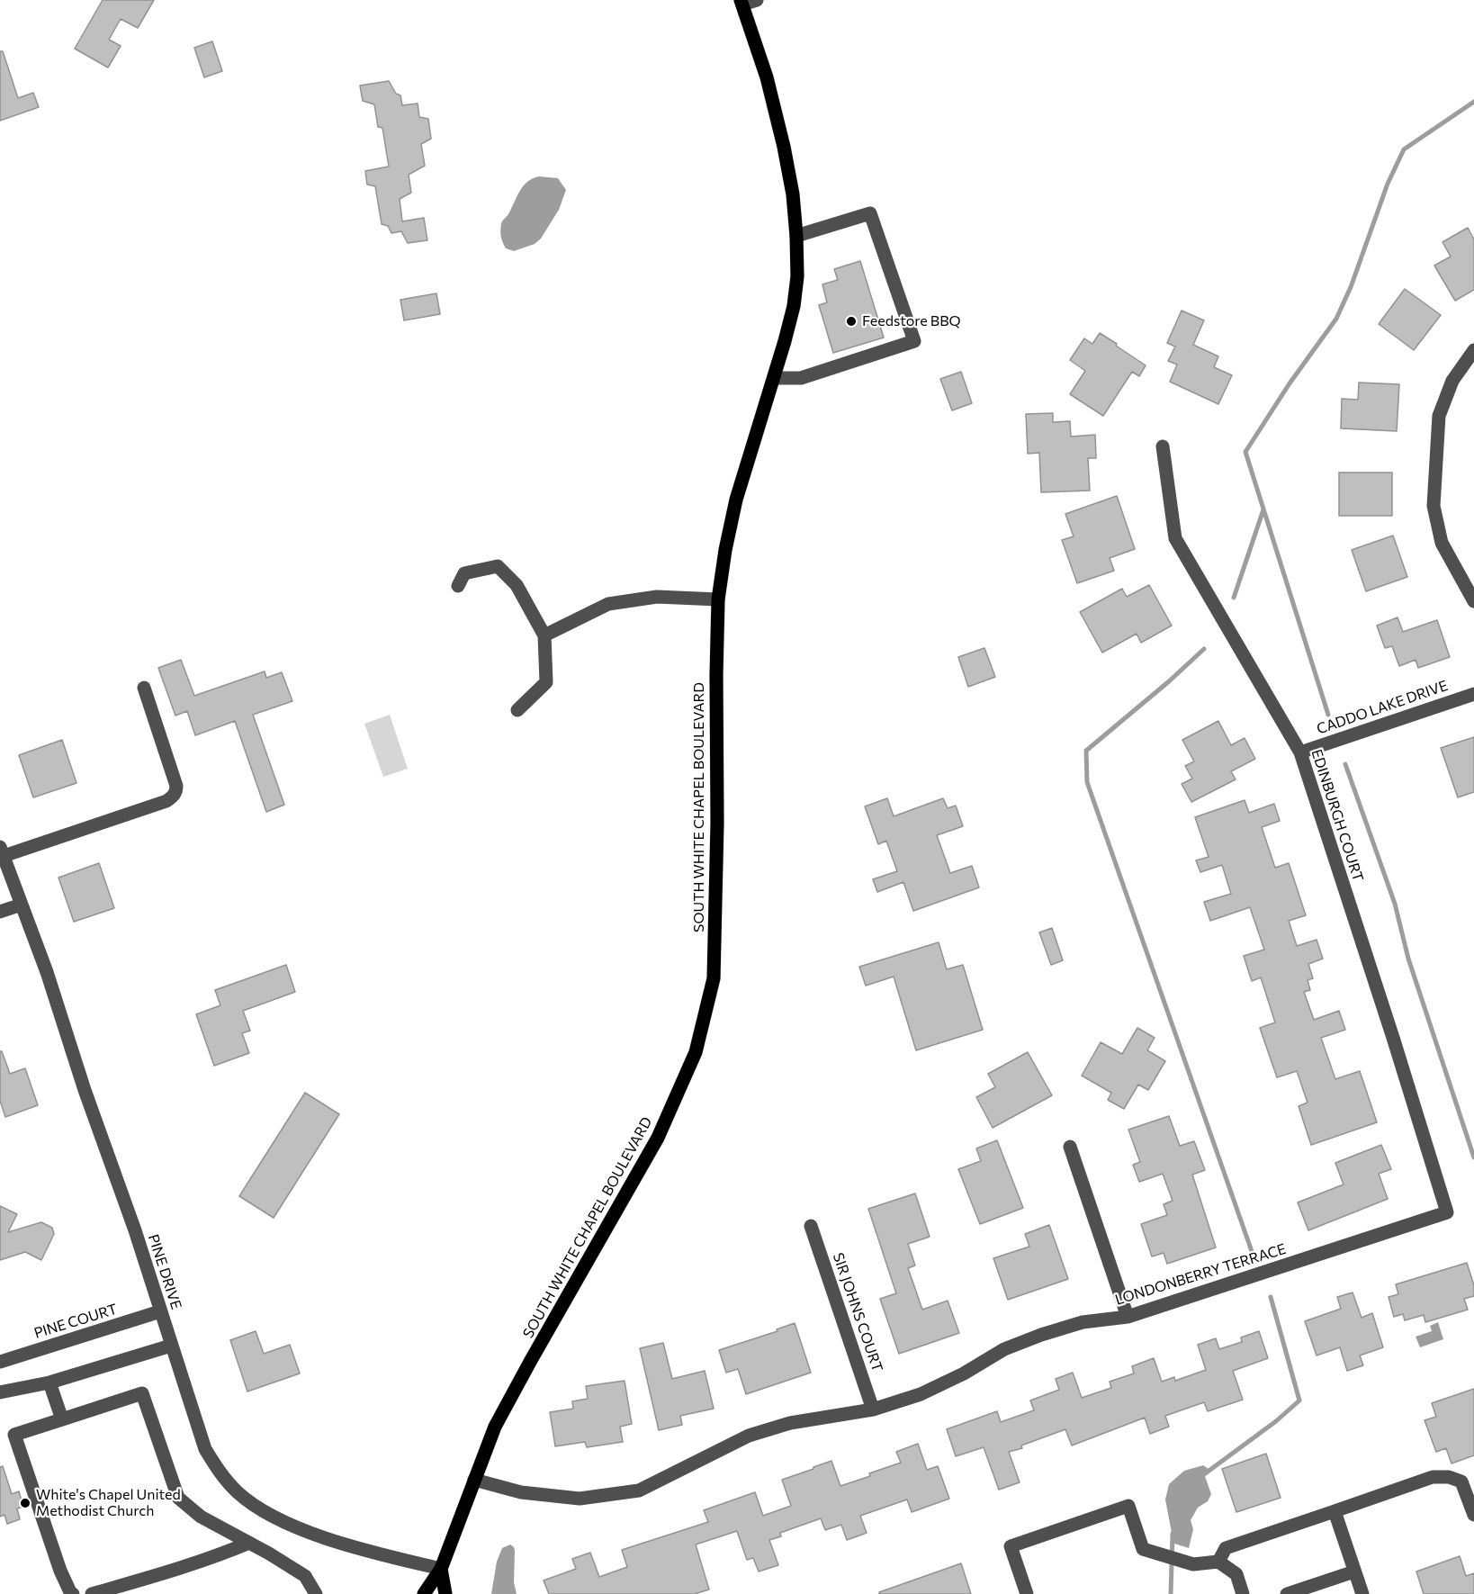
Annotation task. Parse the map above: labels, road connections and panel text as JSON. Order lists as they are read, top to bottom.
{
  "streets": {
    "main road": ["SOUTH WHITE CHAPEL BOULEVARD"],
    "street": [
      "CADDO LAKE DRIVE",
      "EDINBURGH COURT",
      "PINE DRIVE",
      "LONDONBERRY TERRACE",
      "SIR JOHNS COURT",
      "PINE COURT"
    ]
  },
  "crossings": [
    ["CADDO LAKE DRIVE", "EDINBURGH COURT"],
    ["SOUTH WHITE CHAPEL BOULEVARD", "PINE DRIVE"],
    ["SOUTH WHITE CHAPEL BOULEVARD", "LONDONBERRY TERRACE"],
    ["EDINBURGH COURT", "LONDONBERRY TERRACE"],
    ["PINE DRIVE", "PINE COURT"],
    ["LONDONBERRY TERRACE", "SIR JOHNS COURT"]
  ],
  "places": ["Feedstore BBQ", "White's Chapel United Methodist Church"]
}
